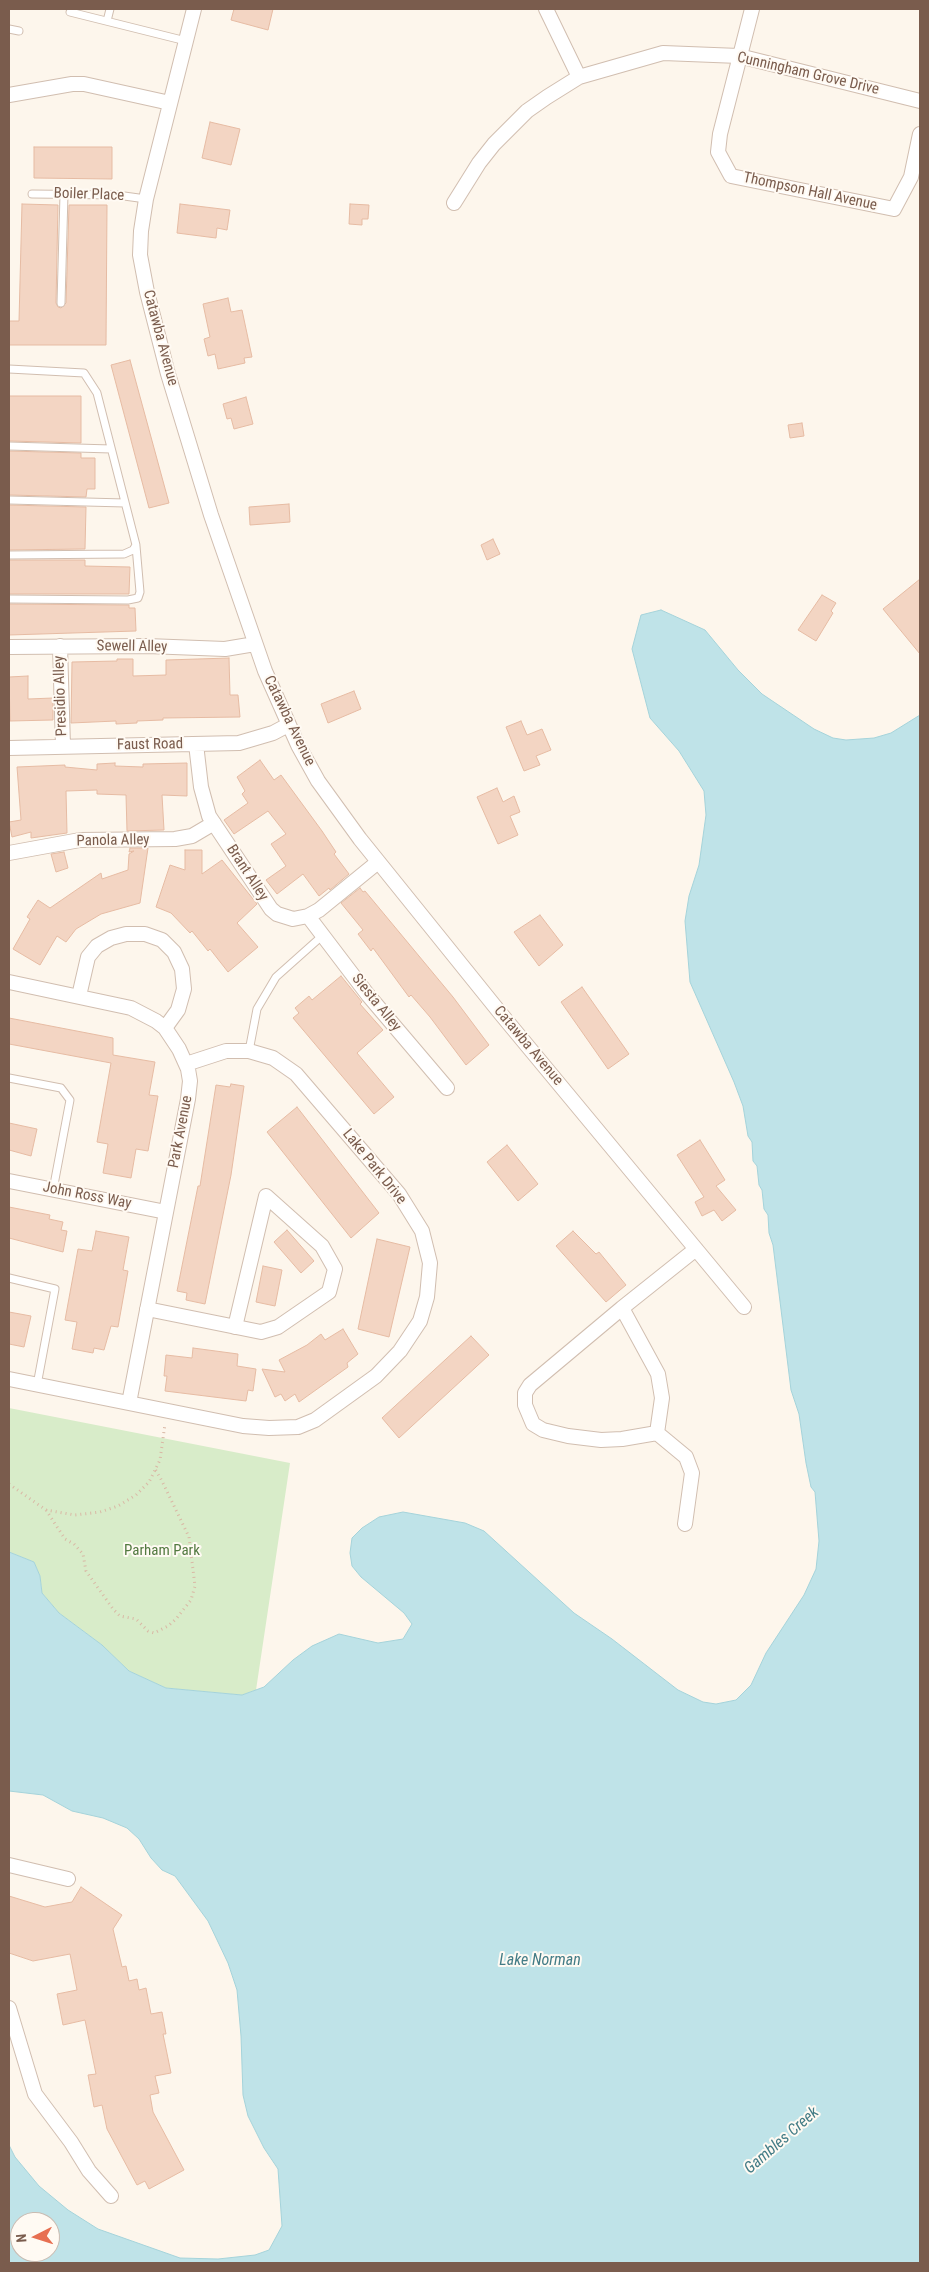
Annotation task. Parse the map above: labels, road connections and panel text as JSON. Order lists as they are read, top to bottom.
{
  "streets": {
    "street": [
      "Cunningham Grove Drive",
      "Thompson Hall Avenue",
      "Catawba Avenue",
      "Sewell Alley",
      "Presidio Alley",
      "Faust Road",
      "Panola Alley",
      "Brant Alley",
      "Siesta Alley",
      "Park Avenue",
      "Lake Park Drive",
      "John Ross Way"
    ],
    "lane": ["Boiler Place"]
  },
  "crossings": [
    ["Cunningham Grove Drive", "Thompson Hall Avenue"],
    ["Boiler Place", "Catawba Avenue"],
    ["Catawba Avenue", "Sewell Alley"],
    ["Catawba Avenue", "Faust Road"],
    ["Sewell Alley", "Presidio Alley"],
    ["Presidio Alley", "Faust Road"],
    ["Faust Road", "Brant Alley"],
    ["Panola Alley", "Brant Alley"],
    ["Brant Alley", "Siesta Alley"],
    ["Park Avenue", "Lake Park Drive"],
    ["Park Avenue", "John Ross Way"]
  ],
  "water": ["Lake Norman", "Gambles Creek"],
  "parks": ["Parham Park"],
  "north": "left"
}
